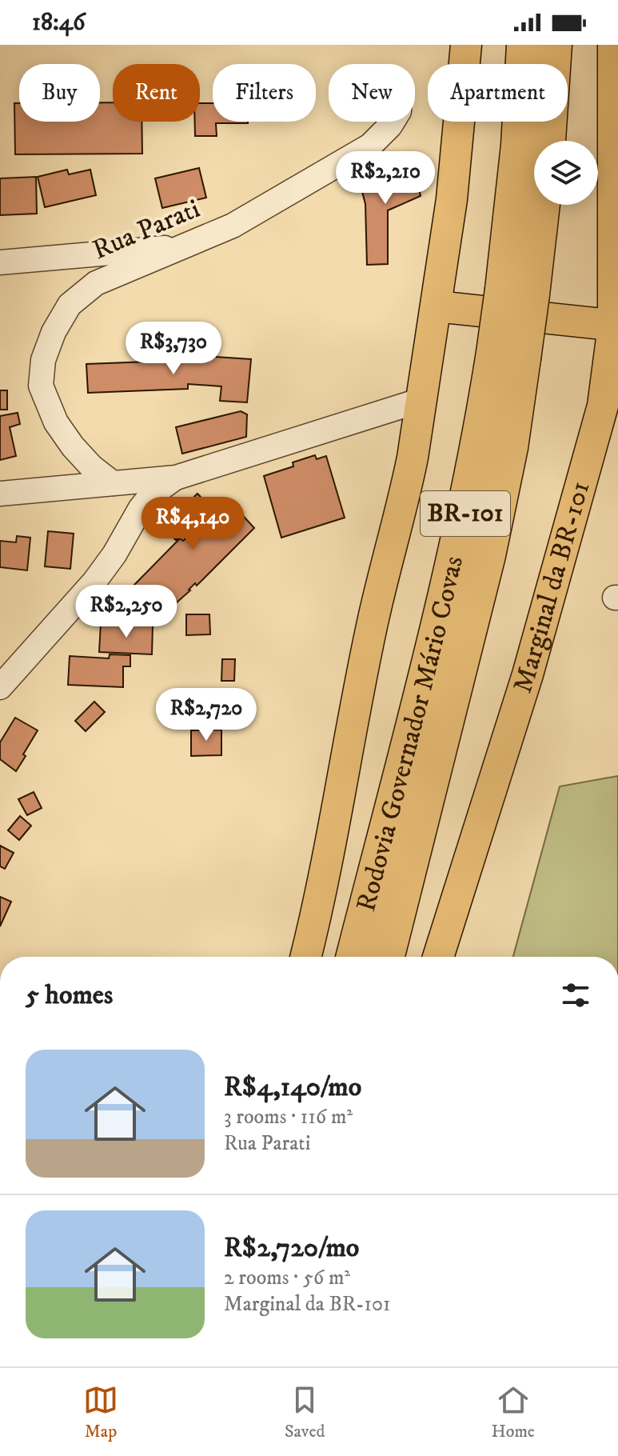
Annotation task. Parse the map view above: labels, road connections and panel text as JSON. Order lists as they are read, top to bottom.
{
  "streets": {
    "highway": ["BR-101", "Rodovia Governador Mário Covas"],
    "main road": ["Marginal da BR-101"],
    "street": ["Rua Parati"]
  },
  "page": {
    "status": "18:46",
    "chip": [
      "Buy",
      "Rent",
      "Filters",
      "New",
      "Apartment"
    ],
    "price": [
      "R$2,210",
      "R$3,730",
      "R$4,140",
      "R$2,250",
      "R$2,720"
    ],
    "heading": "5 homes",
    "list": [
      {
        "name": "R$4,140/mo",
        "note": "3 rooms · 116 m² · Rua Parati"
      },
      {
        "name": "R$2,720/mo",
        "note": "2 rooms · 56 m² · Marginal da BR-101"
      }
    ],
    "tabs": ["Map", "Saved", "Home"]
  }
}
